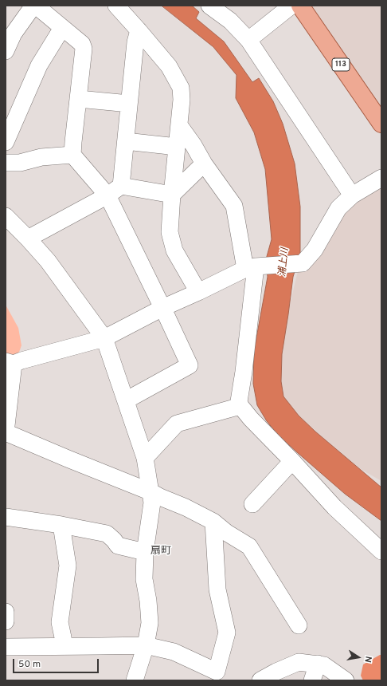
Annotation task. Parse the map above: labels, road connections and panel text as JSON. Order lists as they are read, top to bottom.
{
  "streets": {
    "main road": ["113"]
  },
  "districts": ["扇町"],
  "water": ["浦上川"],
  "scale_bar": "50 m",
  "north": "right"
}
